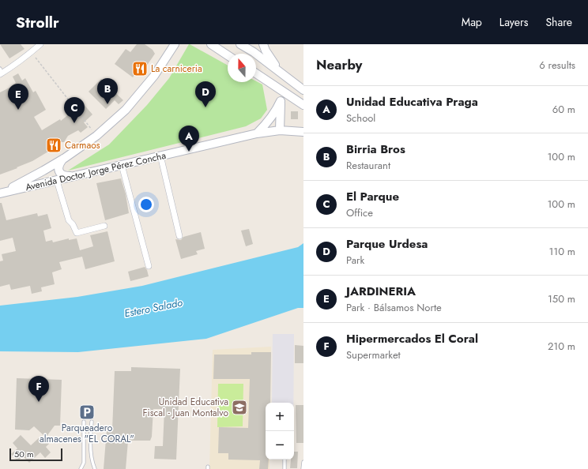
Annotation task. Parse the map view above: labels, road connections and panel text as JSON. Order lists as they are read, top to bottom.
{
  "streets": {
    "street": ["Avenida Doctor Jorge Pérez Concha"]
  },
  "water": ["Estero Salado"],
  "places": {
    "restaurant": ["La carniceria", "Carmaos"],
    "school or university": ["Unidad Educativa Fiscal - Juan Montalvo"],
    "parking": ["Parqueadero almacenes \"EL CORAL\""]
  },
  "scale_bar": "50 m",
  "north": "top",
  "page": {
    "header": "Strollr",
    "nav": ["Map", "Layers", "Share"],
    "heading": ["Nearby", "6 results"],
    "pins": [
      "B",
      "D",
      "E",
      "C",
      "A",
      "F"
    ],
    "list": [
      {
        "mark": "A",
        "name": "Unidad Educativa Praga",
        "note": "School",
        "value": "60 m"
      },
      {
        "mark": "B",
        "name": "Birria Bros",
        "note": "Restaurant",
        "value": "100 m"
      },
      {
        "mark": "C",
        "name": "El Parque",
        "note": "Office",
        "value": "100 m"
      },
      {
        "mark": "D",
        "name": "Parque Urdesa",
        "note": "Park",
        "value": "110 m"
      },
      {
        "mark": "E",
        "name": "JARDINERIA",
        "note": "Park · Bálsamos Norte",
        "value": "150 m"
      },
      {
        "mark": "F",
        "name": "Hipermercados El Coral",
        "note": "Supermarket",
        "value": "210 m"
      }
    ],
    "map_buttons": ["+", "−"],
    "scale": "50 m"
  }
}
